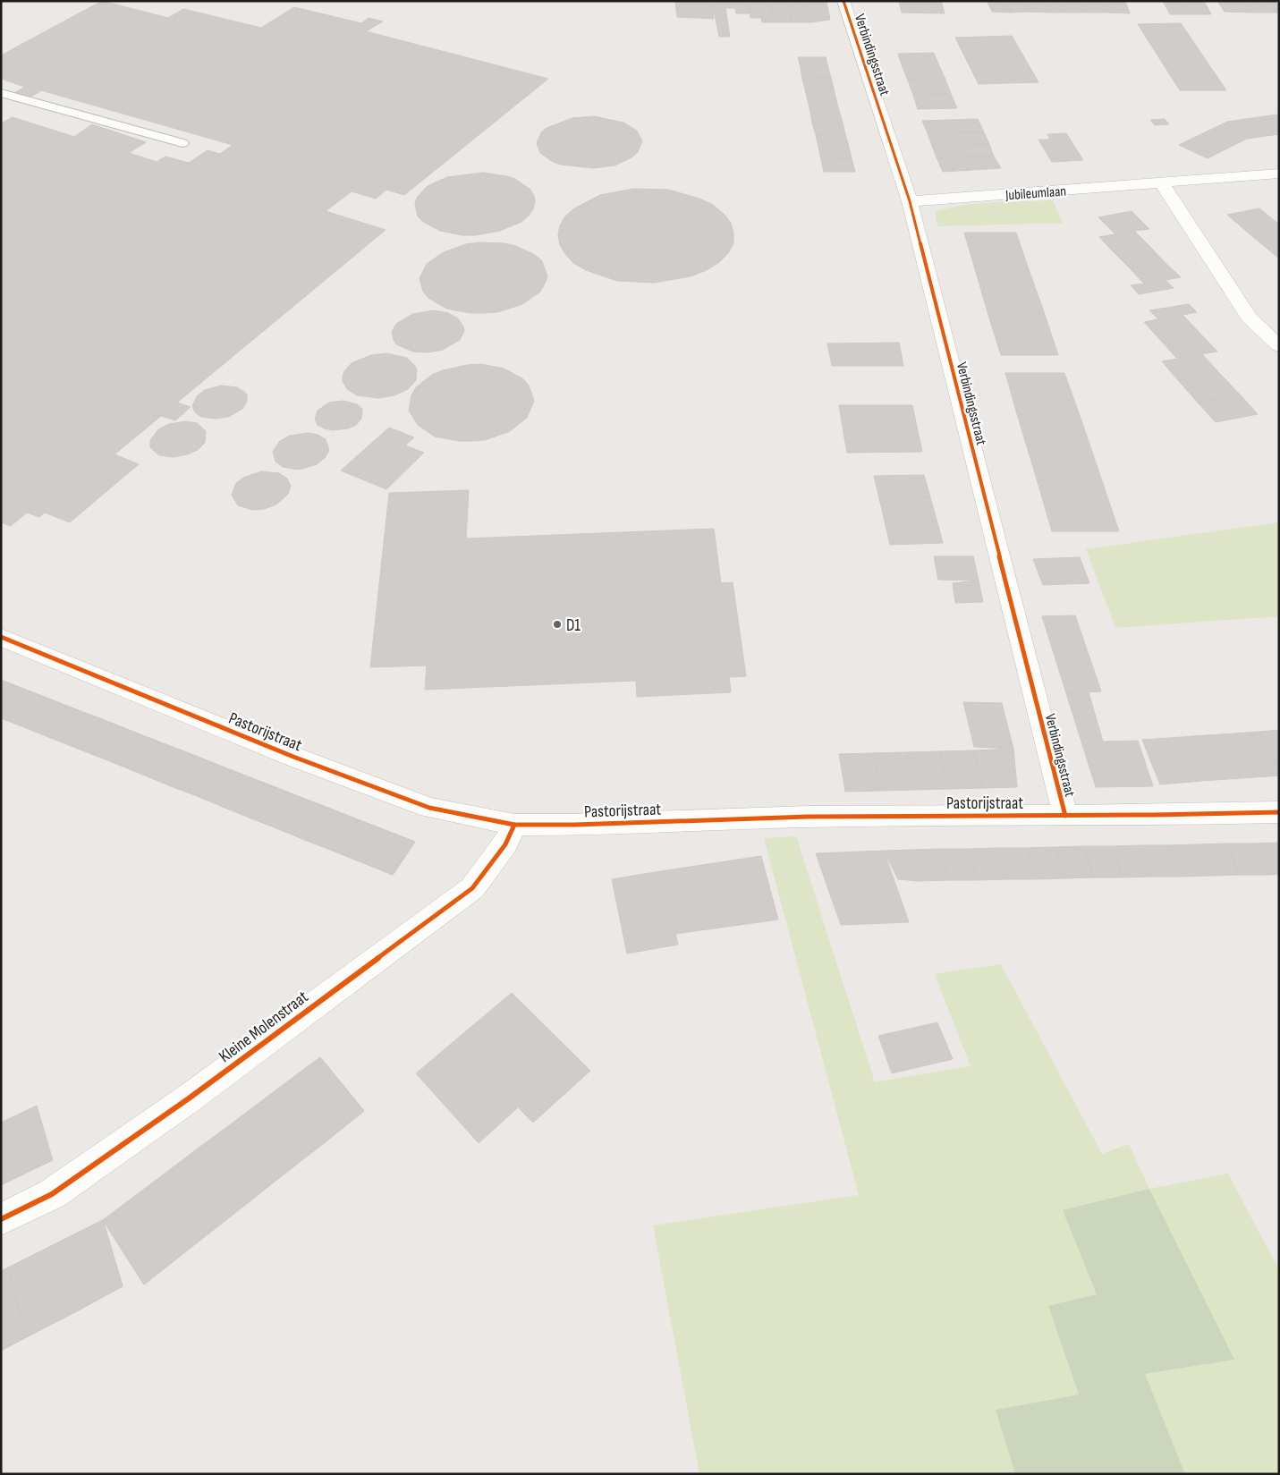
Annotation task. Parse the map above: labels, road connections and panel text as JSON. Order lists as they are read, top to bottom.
{
  "streets": {
    "street": [
      "Verbindingsstraat",
      "Jubileumlaan",
      "Pastorijstraat",
      "Kleine Molenstraat"
    ]
  },
  "crossings": [
    ["Verbindingsstraat", "Jubileumlaan"],
    ["Verbindingsstraat", "Pastorijstraat"],
    ["Pastorijstraat", "Kleine Molenstraat"]
  ],
  "places": ["D1"]
}
